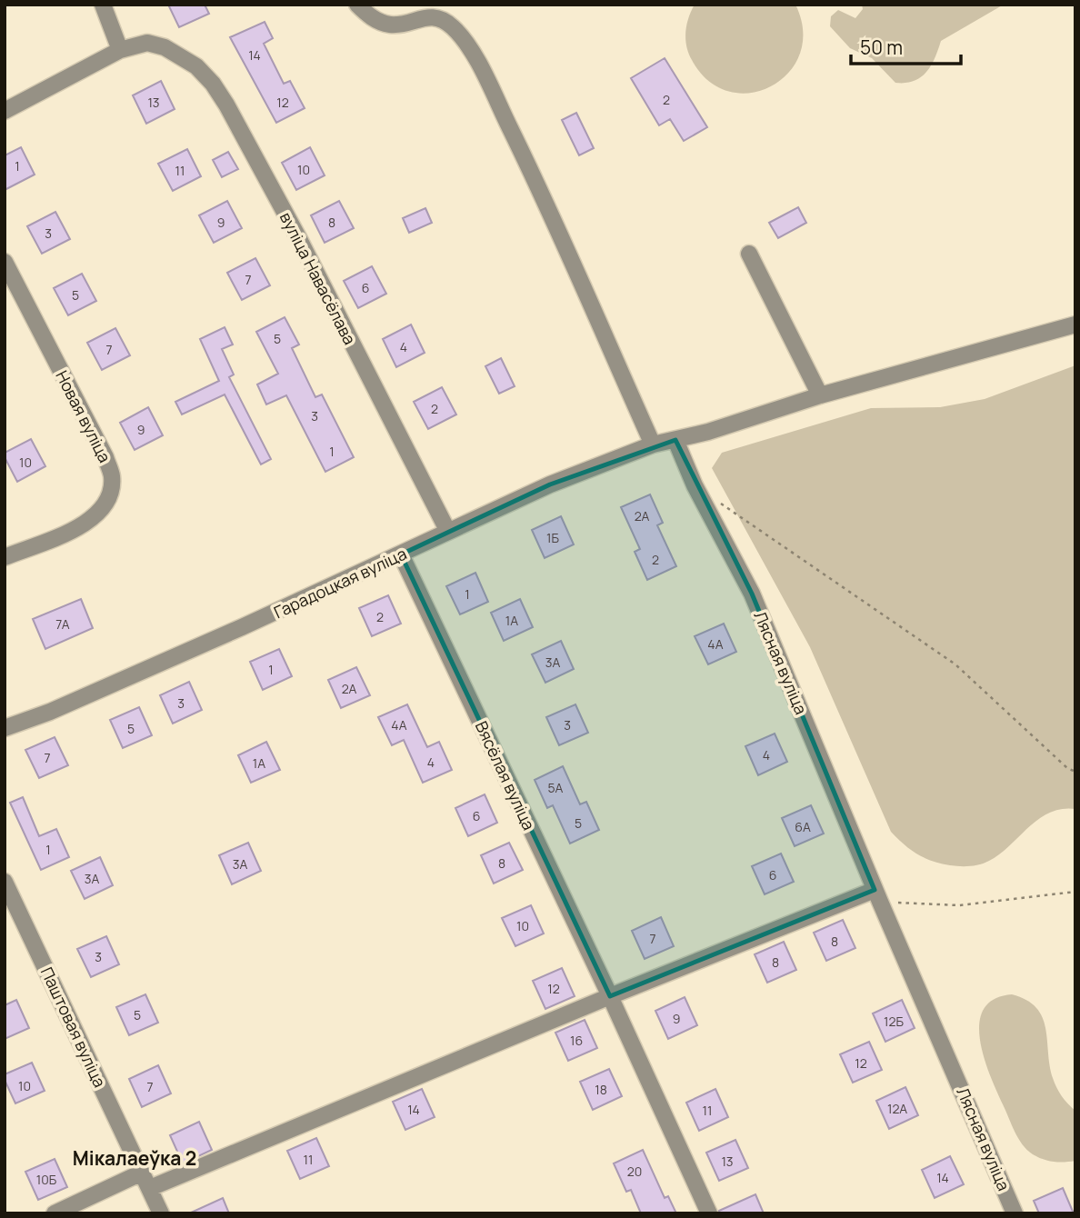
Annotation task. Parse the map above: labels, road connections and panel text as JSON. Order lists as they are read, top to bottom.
{
  "streets": {
    "street": [
      "вуліца Навасёлава",
      "Новая вуліца",
      "Гарадоцкая вуліца",
      "Лясная вуліца",
      "Вясёлая вуліца",
      "Паштовая вуліца"
    ]
  },
  "crossings": [
    ["вуліца Навасёлава", "Гарадоцкая вуліца"],
    ["Гарадоцкая вуліца", "Лясная вуліца"],
    ["Гарадоцкая вуліца", "Вясёлая вуліца"]
  ],
  "districts": ["Мікалаеўка 2"],
  "house_numbers": [
    "14",
    "2",
    "13",
    "12",
    "1",
    "10",
    "11",
    "9",
    "8",
    "3",
    "7",
    "6",
    "5",
    "5",
    "4",
    "7",
    "2",
    "3",
    "9",
    "1",
    "10",
    "2А",
    "1Б",
    "2",
    "1",
    "2",
    "1А",
    "7А",
    "4А",
    "3А",
    "1",
    "2А",
    "3",
    "4А",
    "3",
    "5",
    "4",
    "7",
    "4",
    "1А",
    "5А",
    "6",
    "5",
    "6А",
    "1",
    "8",
    "3А",
    "6",
    "3А",
    "10",
    "7",
    "8",
    "3",
    "8",
    "12",
    "5",
    "9",
    "12Б",
    "16",
    "12",
    "10",
    "7",
    "18",
    "12А",
    "14",
    "11",
    "11",
    "13",
    "20",
    "14",
    "10Б"
  ],
  "scale_bar": "50 m"
}
